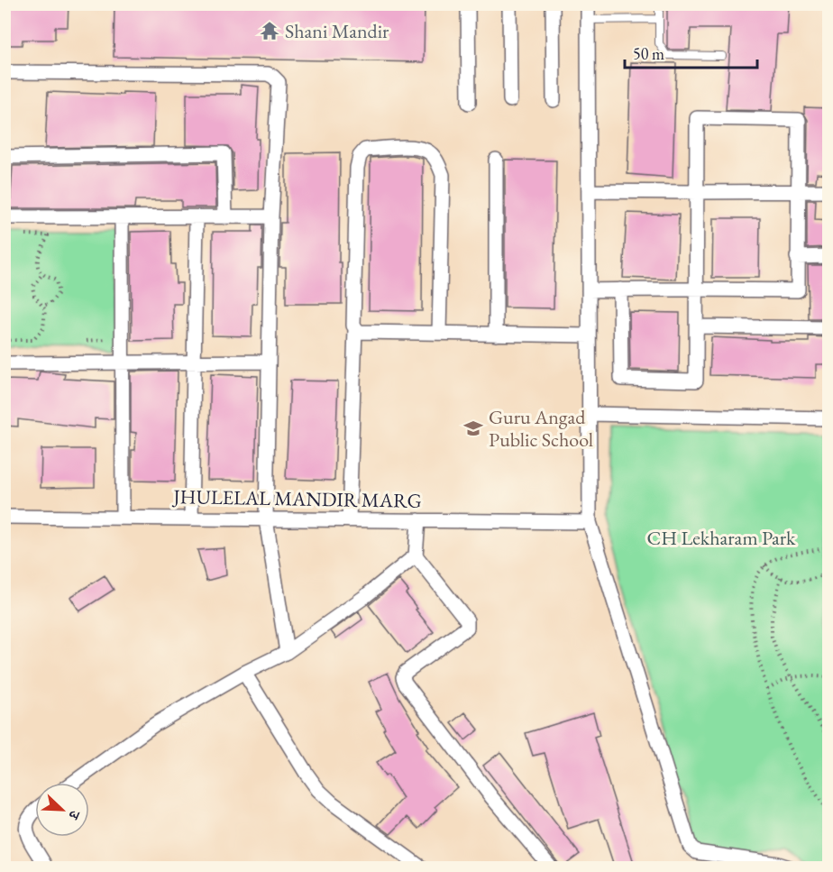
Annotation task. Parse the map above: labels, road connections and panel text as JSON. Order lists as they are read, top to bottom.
{
  "streets": {
    "street": ["JHULELAL MANDIR MARG"]
  },
  "parks": ["CH Lekharam Park"],
  "places": {
    "temple": ["Shani Mandir"],
    "school or university": ["Guru Angad Public School"]
  },
  "scale_bar": "50 m",
  "north": "bottom right"
}
